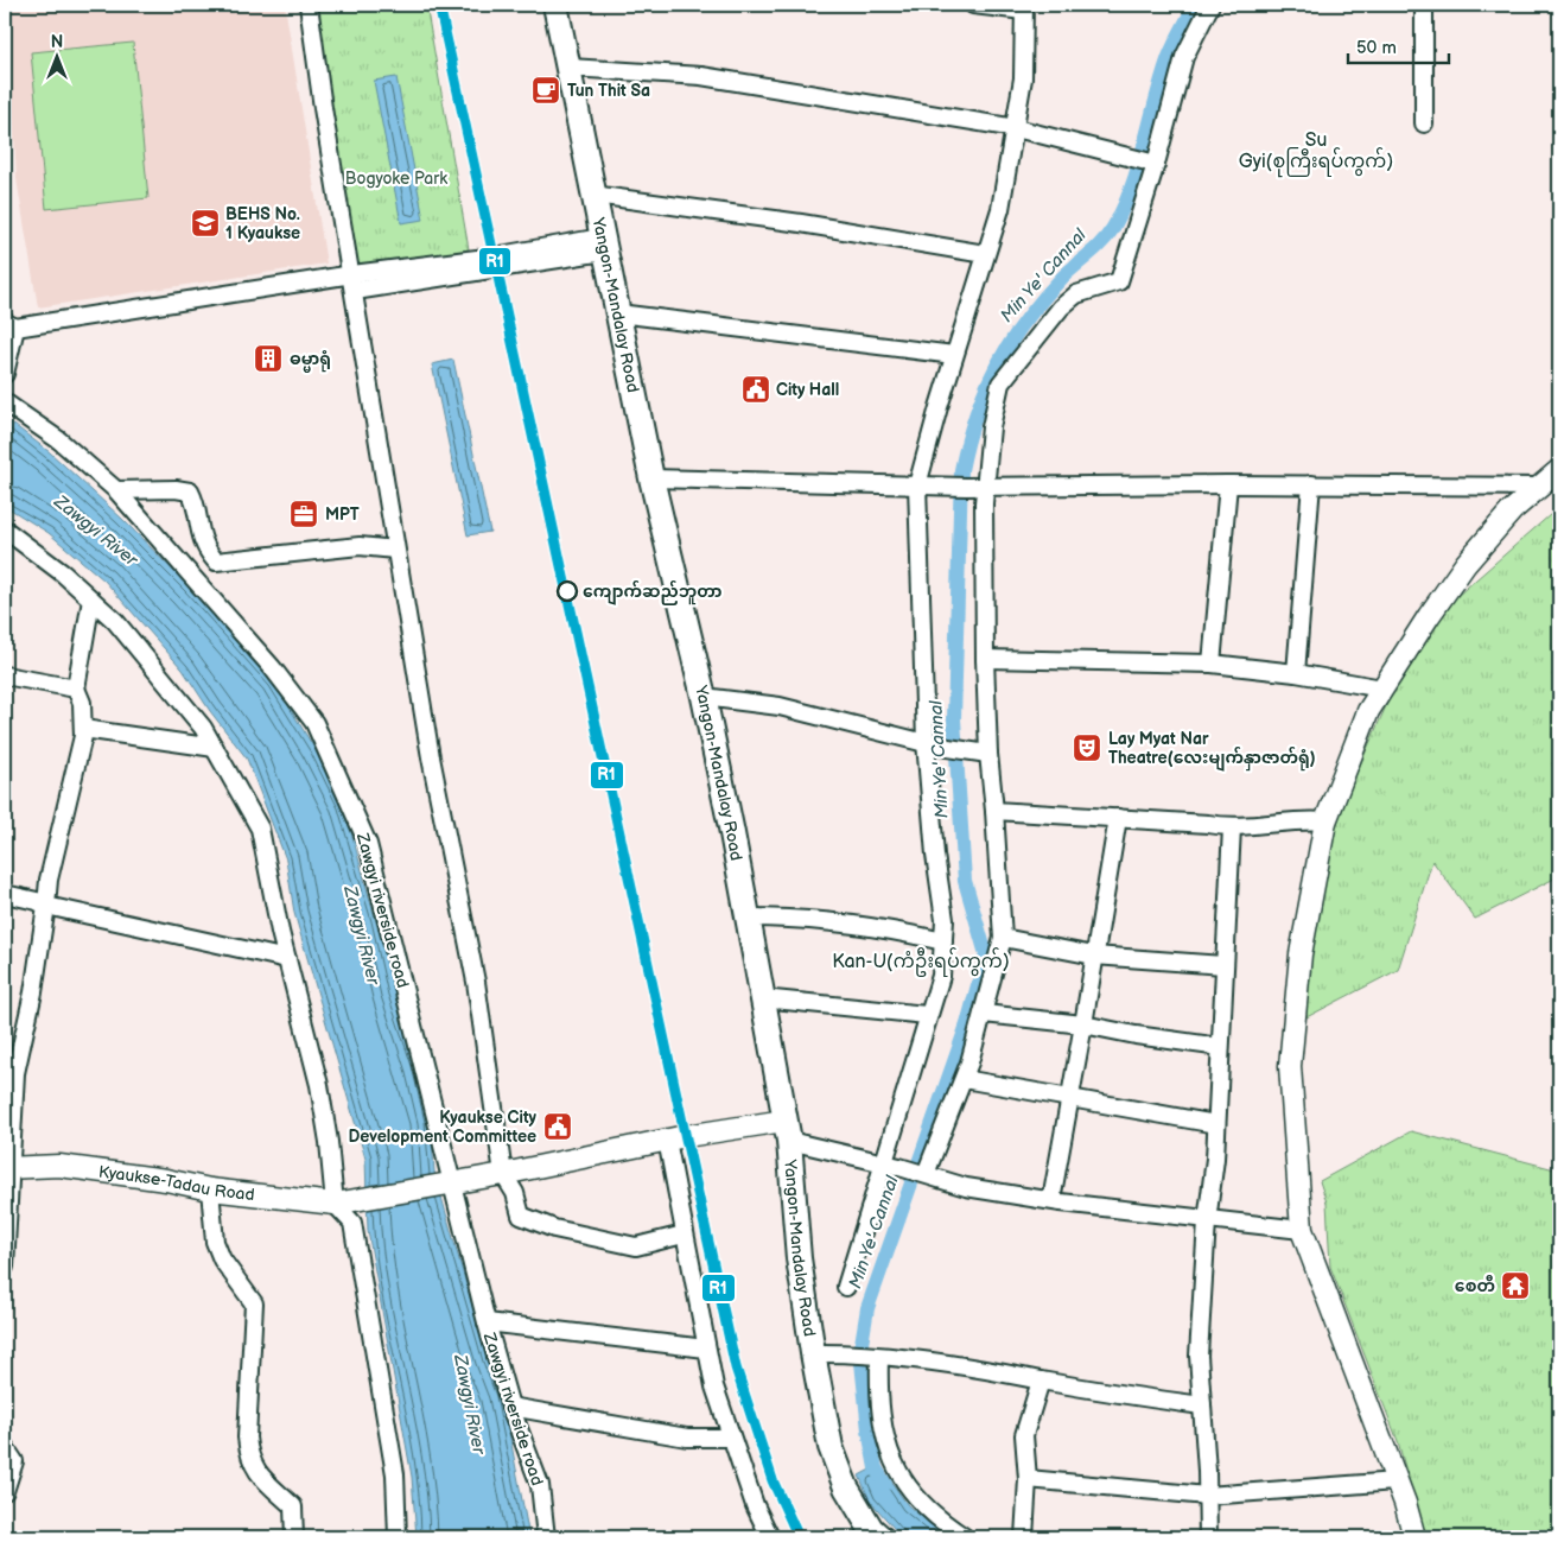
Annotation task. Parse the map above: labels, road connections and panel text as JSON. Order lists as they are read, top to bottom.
{
  "streets": {
    "highway": ["Yangon-Mandalay Road"],
    "main road": ["Kyaukse-Tadau Road"],
    "street": ["Zawgyi riverside road"]
  },
  "crossings": [
    ["Yangon-Mandalay Road", "Kyaukse-Tadau Road"],
    ["Zawgyi riverside road", "Kyaukse-Tadau Road"]
  ],
  "districts": ["Su Gyi(စုကြီးရပ်ကွက်)", "Kan-U(ကံဦးရပ်ကွက်)"],
  "water": ["Min Ye' Cannal", "Zawgyi River"],
  "parks": ["Bogyoke Park"],
  "places": {
    "cafe": ["Tun Thit Sa"],
    "school or university": ["BEHS No. 1 Kyaukse"],
    "building": ["ဓမ္မာရုံ"],
    "public building": ["City Hall", "Kyaukse City Development Committee"],
    "office": ["MPT"],
    "other": ["ကျောက်ဆည်ဘူတာ"],
    "theatre": ["Lay Myat Nar Theatre(လေးမျက်နှာဇာတ်ရုံ)"],
    "temple": ["စေတီ"]
  },
  "lines": ["transit line R1"],
  "scale_bar": "50 m",
  "north": "top"
}
